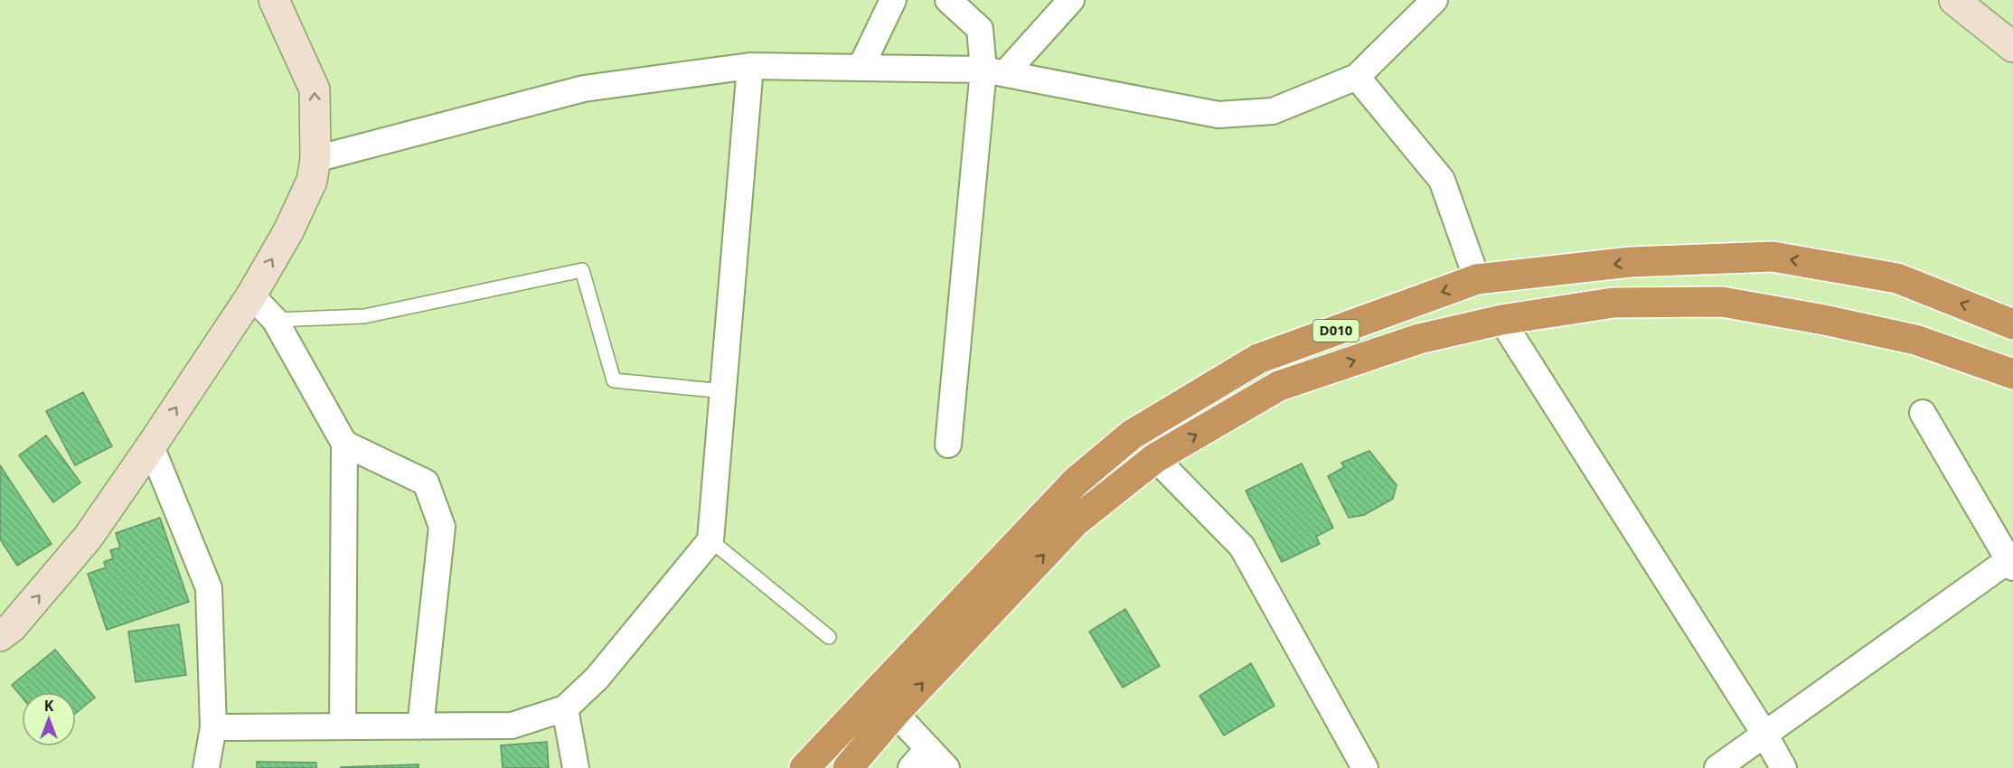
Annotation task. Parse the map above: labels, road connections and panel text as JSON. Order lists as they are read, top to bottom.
{
  "streets": {
    "highway": ["D010"]
  },
  "north": "top"
}
